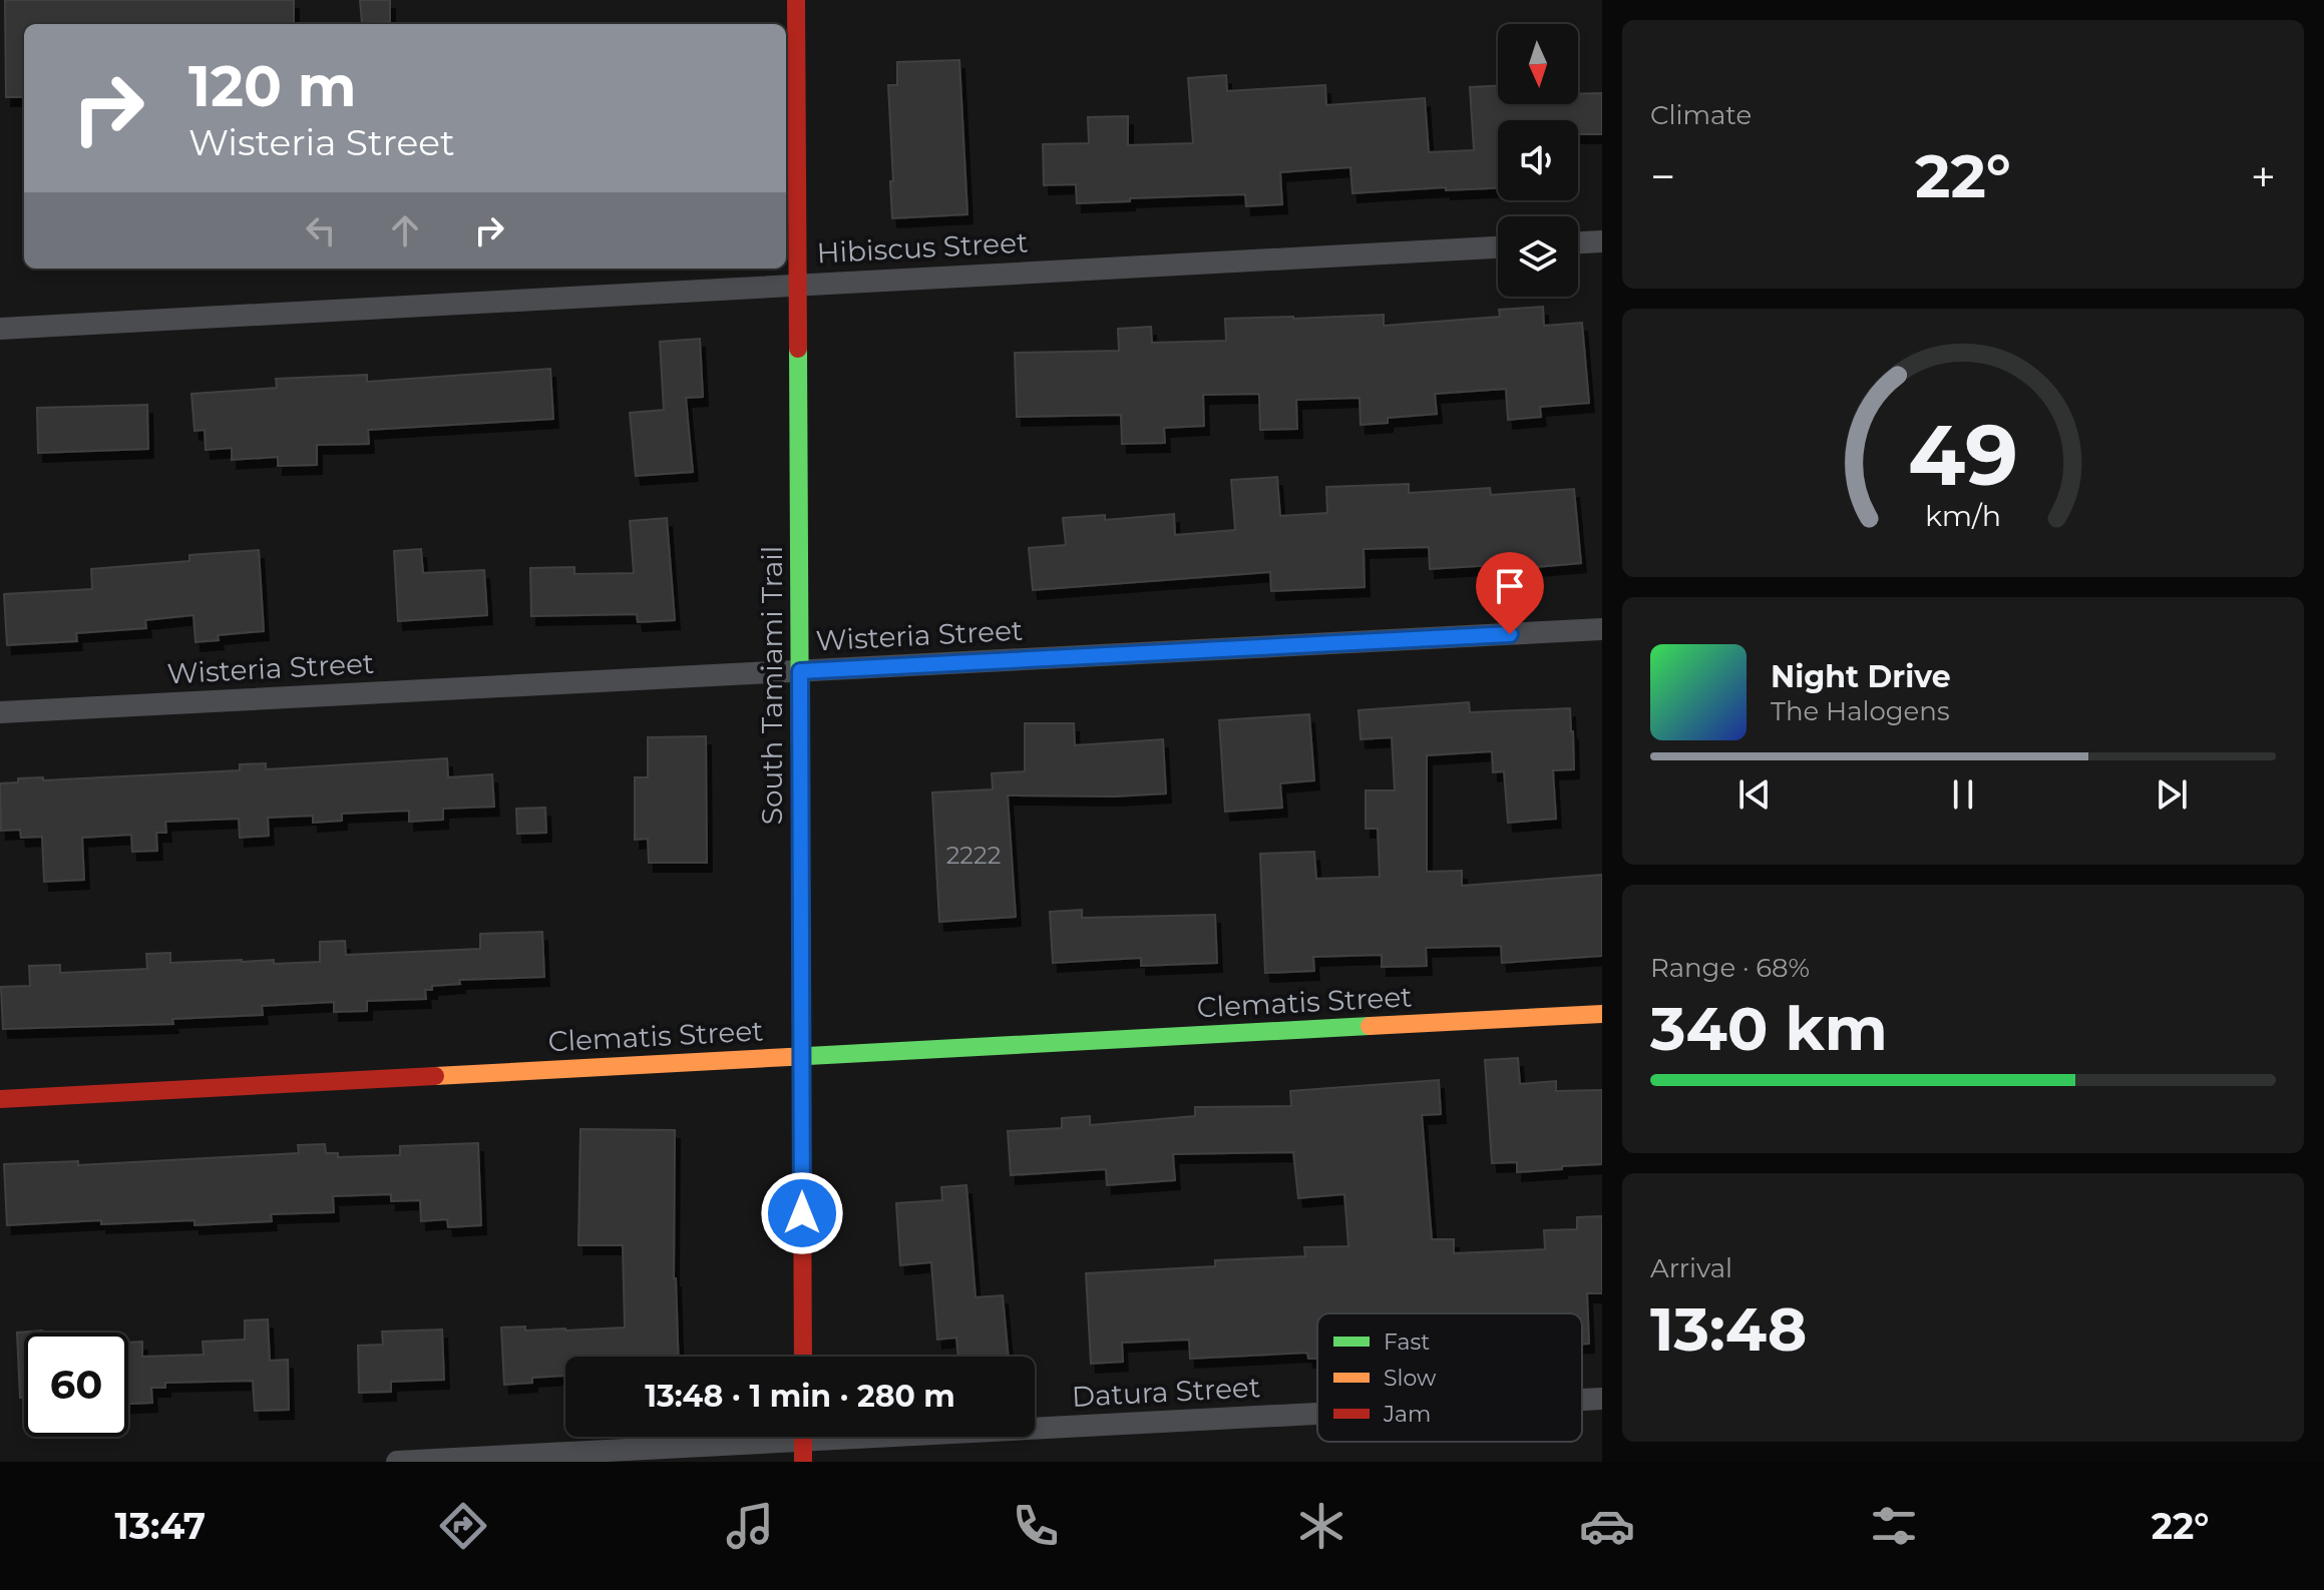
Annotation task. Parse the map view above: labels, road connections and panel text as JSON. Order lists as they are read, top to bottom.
{
  "streets": {
    "street": [
      "Hibiscus Street",
      "Wisteria Street",
      "South Tamiami Trail",
      "Clematis Street",
      "Datura Street"
    ]
  },
  "crossings": [
    ["Hibiscus Street", "South Tamiami Trail"],
    ["Wisteria Street", "South Tamiami Trail"],
    ["South Tamiami Trail", "Clematis Street"]
  ],
  "house_numbers": ["2222"],
  "legend": ["Fast", "Slow", "Jam"],
  "north": "bottom",
  "page": {
    "tile": [
      "Climate",
      ["Range · 68%", "340 km"],
      ["Arrival", "13:48"]
    ],
    "turn": ["120 m", "Wisteria Street"],
    "heat": ["−", "22°", "+"],
    "song": ["Night Drive", "The Halogens"],
    "limit": "60",
    "trip": "13:48 · 1 min · 280 m",
    "tabs": ["13:47", "22°"],
    "gauge": ["49", "km/h"]
  }
}
